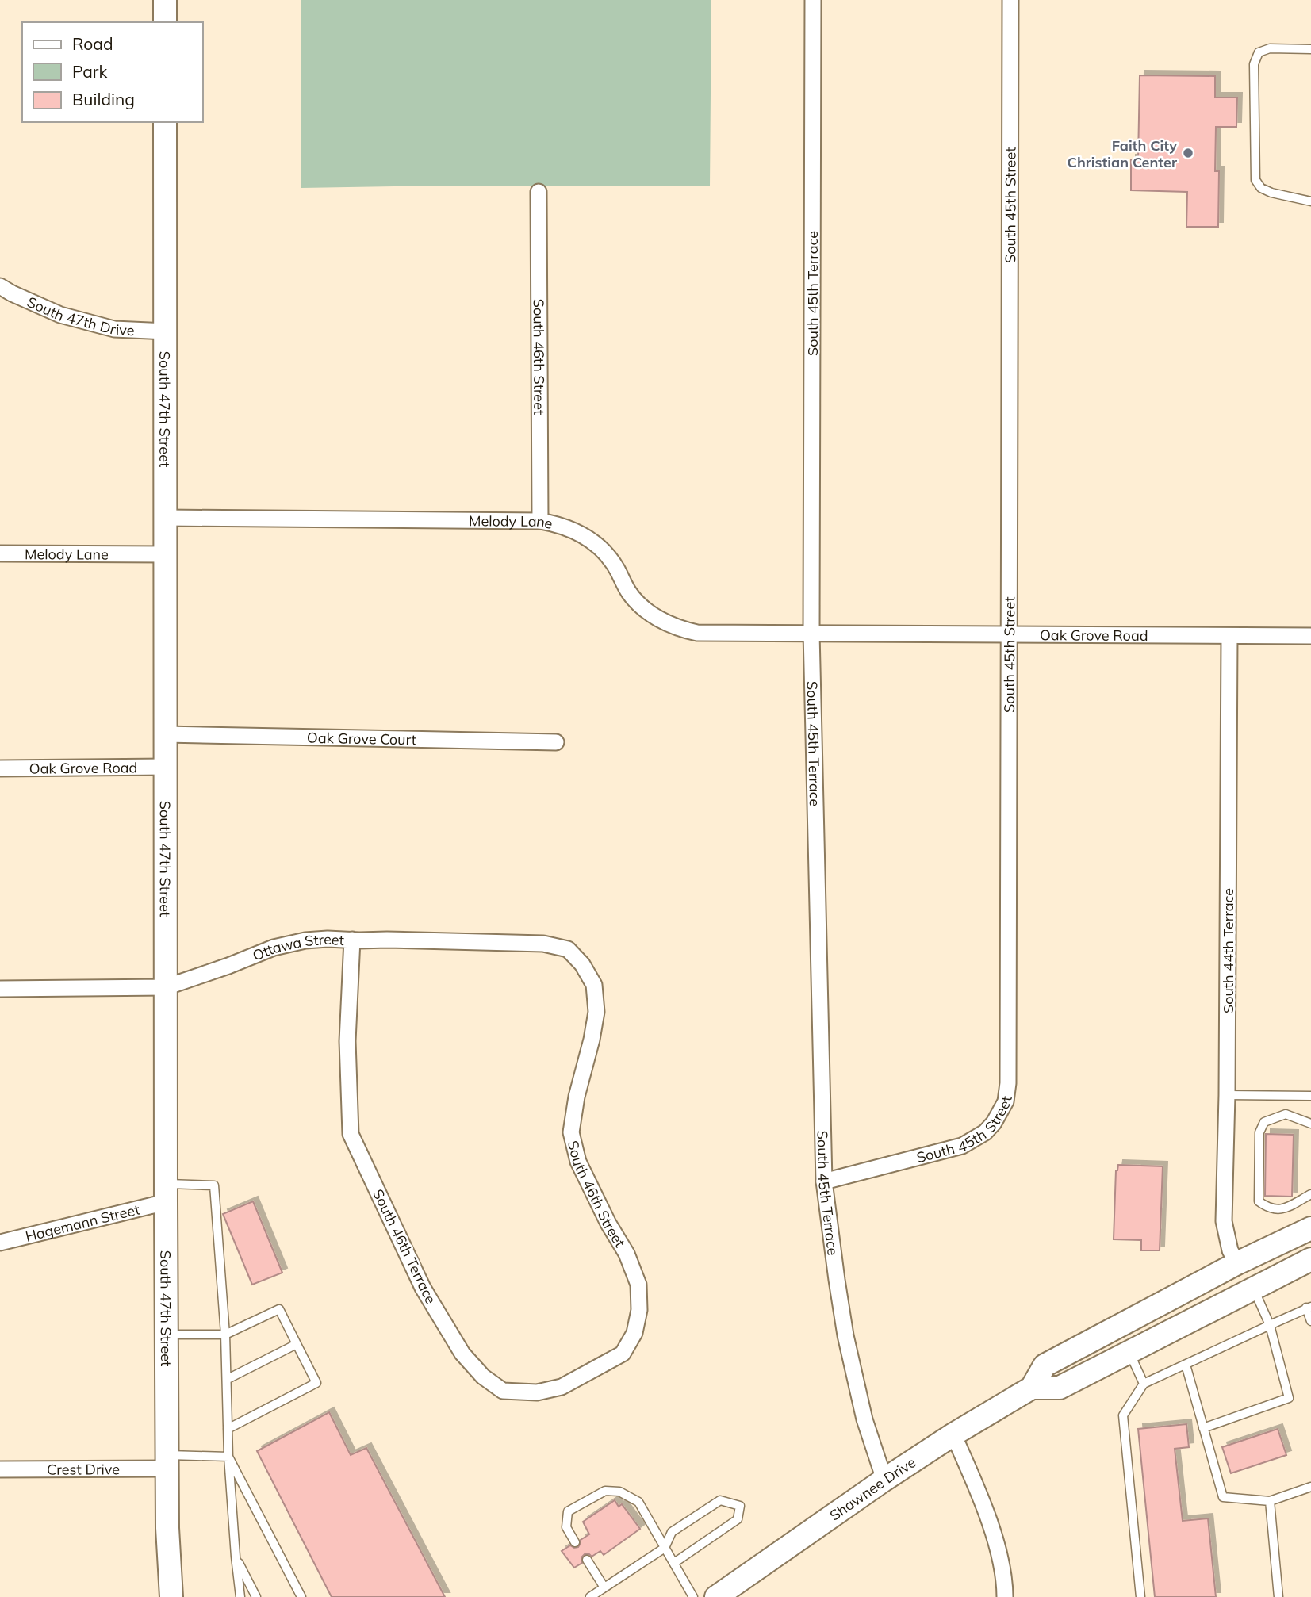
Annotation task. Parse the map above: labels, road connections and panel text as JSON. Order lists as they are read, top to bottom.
{
  "streets": {
    "street": [
      "South 45th Street",
      "South 45th Terrace",
      "South 47th Drive",
      "South 46th Street",
      "South 47th Street",
      "Melody Lane",
      "Oak Grove Road",
      "Oak Grove Court",
      "Ottawa Street",
      "South 44th Terrace",
      "Hagemann Street",
      "South 46th Terrace",
      "Crest Drive",
      "Shawnee Drive"
    ]
  },
  "crossings": [
    ["South 45th Street", "South 45th Terrace"],
    ["South 45th Street", "Oak Grove Road"],
    ["South 45th Terrace", "Melody Lane"],
    ["South 45th Terrace", "Oak Grove Road"],
    ["South 45th Terrace", "Shawnee Drive"],
    ["South 47th Drive", "South 47th Street"],
    ["South 46th Street", "Melody Lane"],
    ["South 46th Street", "Ottawa Street"],
    ["South 46th Street", "South 46th Terrace"],
    ["South 47th Street", "Melody Lane"],
    ["South 47th Street", "Oak Grove Road"],
    ["South 47th Street", "Oak Grove Court"],
    ["South 47th Street", "Ottawa Street"],
    ["South 47th Street", "Hagemann Street"],
    ["South 47th Street", "Crest Drive"],
    ["Melody Lane", "Oak Grove Road"],
    ["Oak Grove Road", "South 44th Terrace"],
    ["Ottawa Street", "South 46th Terrace"],
    ["South 44th Terrace", "Shawnee Drive"]
  ],
  "places": ["Faith City Christian Center"],
  "legend": ["Road", "Park", "Building"]
}
